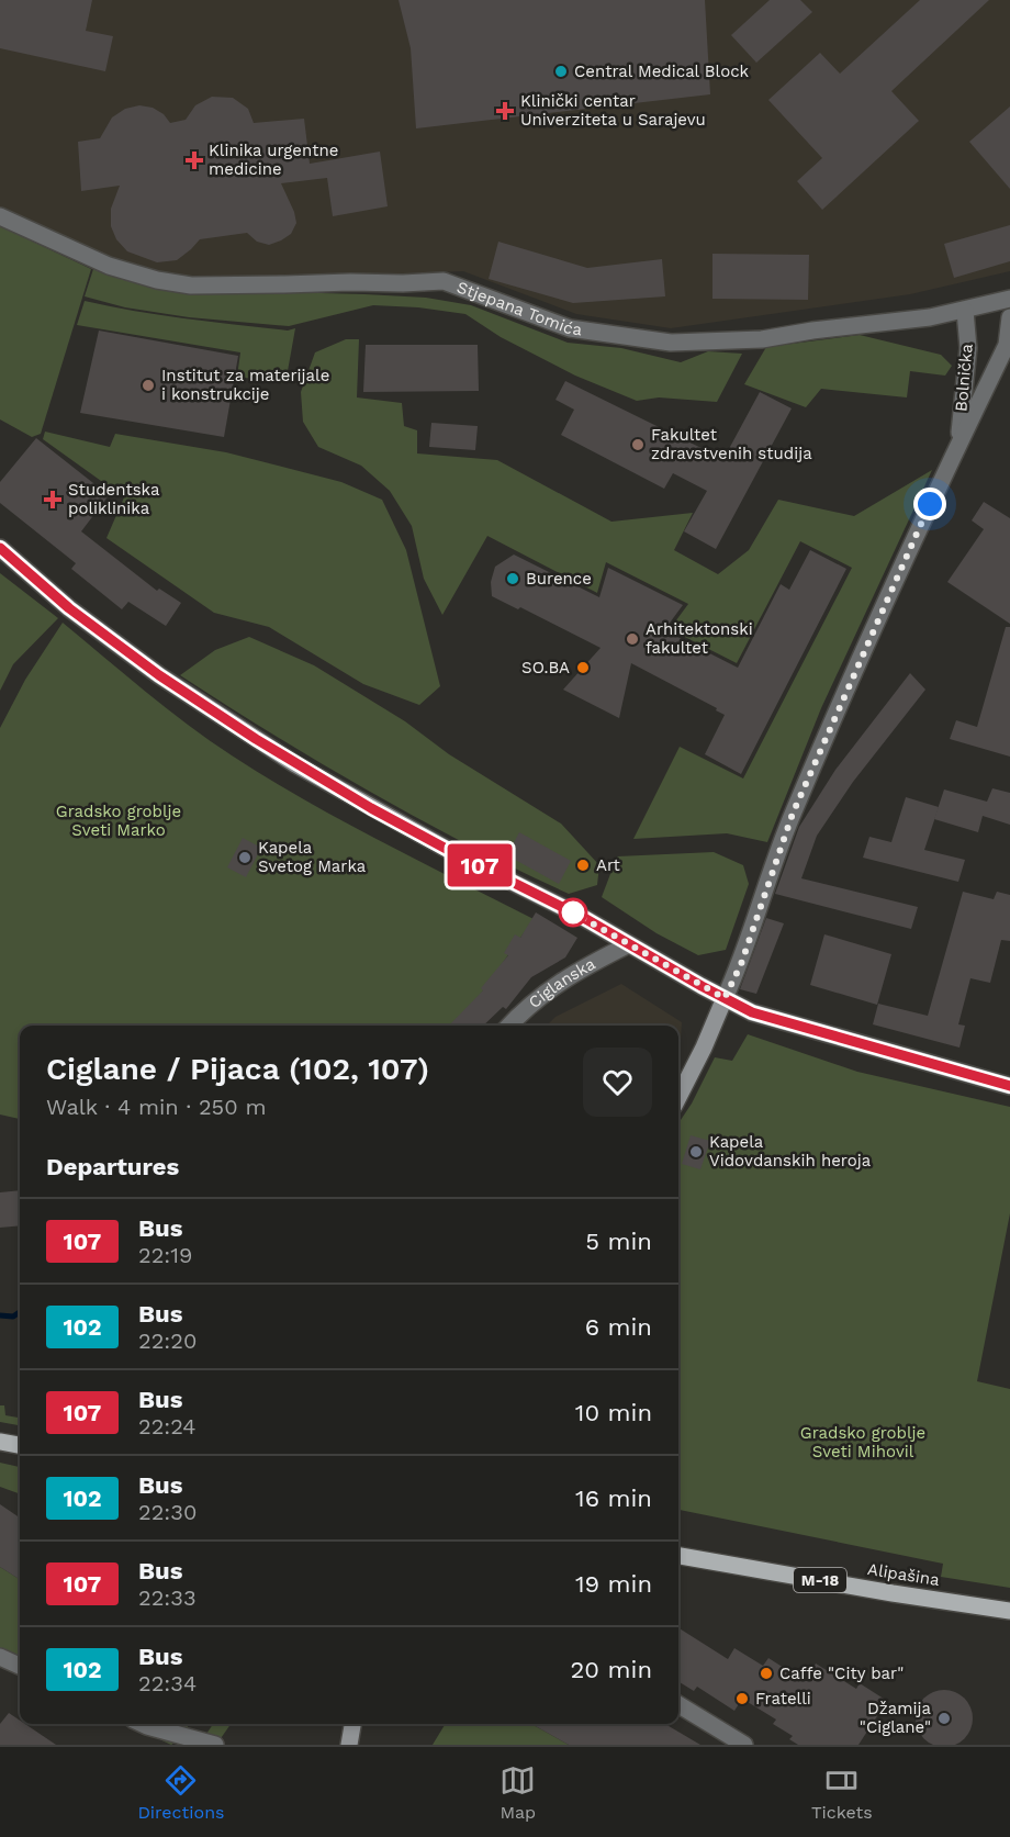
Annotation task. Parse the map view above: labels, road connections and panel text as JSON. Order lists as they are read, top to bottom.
{
  "streets": {
    "main road": ["Alipašina", "M-18"],
    "street": ["Stjepana Tomića", "Bolnička", "Ciglanska"]
  },
  "crossings": [
    ["Stjepana Tomića", "Bolnička"]
  ],
  "parks": ["Gradsko groblje Sveti Marko", "Gradsko groblje Sveti Mihovil"],
  "places": {
    "other": [
      "Central Medical Block",
      "Institut za materijale i konstrukcije",
      "Fakultet zdravstvenih studija",
      "Burence",
      "Arhitektonski fakultet",
      "SO.BA",
      "Kapela Svetog Marka",
      "Art",
      "Kapela Vidovdanskih heroja",
      "Caffe \"City bar\"",
      "Fratelli",
      "Džamija \"Ciglane\""
    ],
    "health": ["Klinički centar Univerziteta u Sarajevu", "Klinika urgentne medicine", "Studentska poliklinika"]
  },
  "lines": ["bus line 107"],
  "page": {
    "on_map": "107",
    "heading": [
      ["Ciglane / Pijaca (102, 107)", "Walk · 4 min · 250 m"],
      "Departures"
    ],
    "list": [
      {
        "mark": "107",
        "name": "Bus",
        "note": "22:19",
        "value": "5 min"
      },
      {
        "mark": "102",
        "name": "Bus",
        "note": "22:20",
        "value": "6 min"
      },
      {
        "mark": "107",
        "name": "Bus",
        "note": "22:24",
        "value": "10 min"
      },
      {
        "mark": "102",
        "name": "Bus",
        "note": "22:30",
        "value": "16 min"
      },
      {
        "mark": "107",
        "name": "Bus",
        "note": "22:33",
        "value": "19 min"
      },
      {
        "mark": "102",
        "name": "Bus",
        "note": "22:34",
        "value": "20 min"
      }
    ],
    "tabs": ["Directions", "Map", "Tickets"]
  }
}
